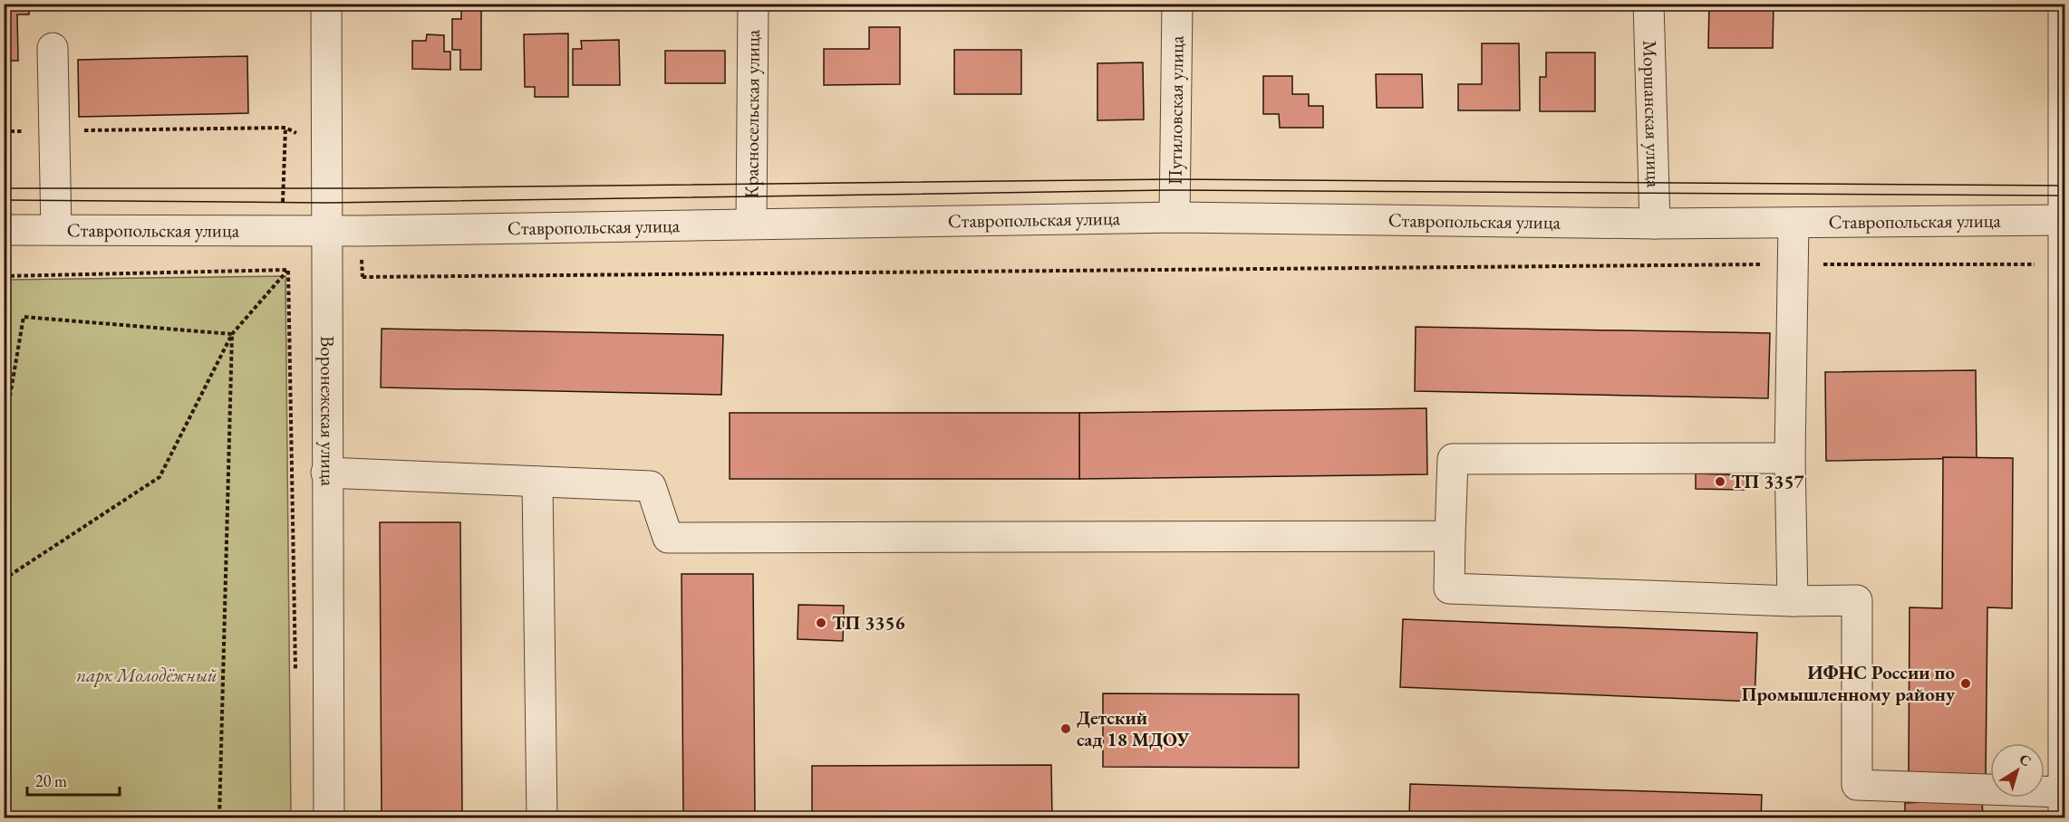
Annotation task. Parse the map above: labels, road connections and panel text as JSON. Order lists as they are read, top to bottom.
{
  "streets": {
    "street": [
      "Путиловская улица",
      "Красносельская улица",
      "Моршанская улица",
      "Ставропольская улица",
      "Воронежская улица"
    ]
  },
  "crossings": [
    ["Путиловская улица", "Ставропольская улица"],
    ["Красносельская улица", "Ставропольская улица"],
    ["Моршанская улица", "Ставропольская улица"],
    ["Ставропольская улица", "Воронежская улица"]
  ],
  "parks": ["парк Молодёжный"],
  "places": [
    "ТП 3357",
    "ТП 3356",
    "ИФНС России по Промышленному району",
    "Детский сад 18 МДОУ"
  ],
  "scale_bar": "20 m",
  "north": "top right"
}
